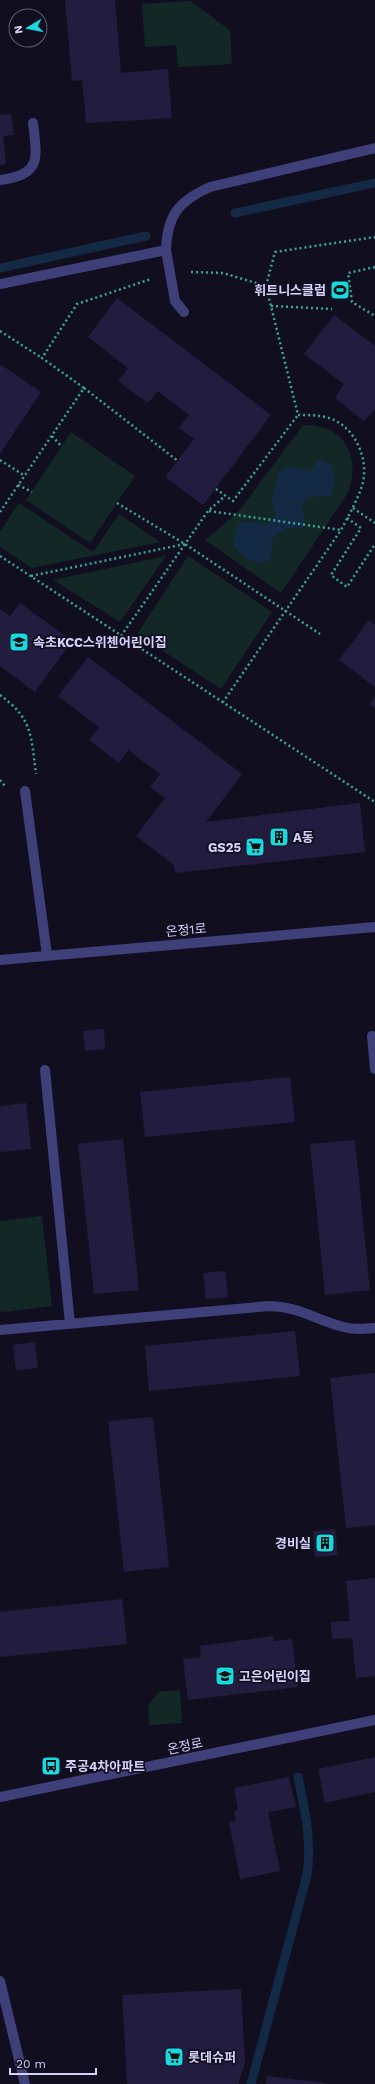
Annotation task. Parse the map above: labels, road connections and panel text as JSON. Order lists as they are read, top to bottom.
{
  "streets": {
    "street": ["온정1로", "온정로"]
  },
  "places": {
    "sports": ["휘트니스클럽"],
    "school or university": ["속초KCC스위첸어린이집", "고은어린이집"],
    "building": ["A동", "경비실"],
    "supermarket": ["GS25", "롯데슈퍼"],
    "bus stop": ["주공4차아파트"]
  },
  "scale_bar": "20 m",
  "north": "left"
}
